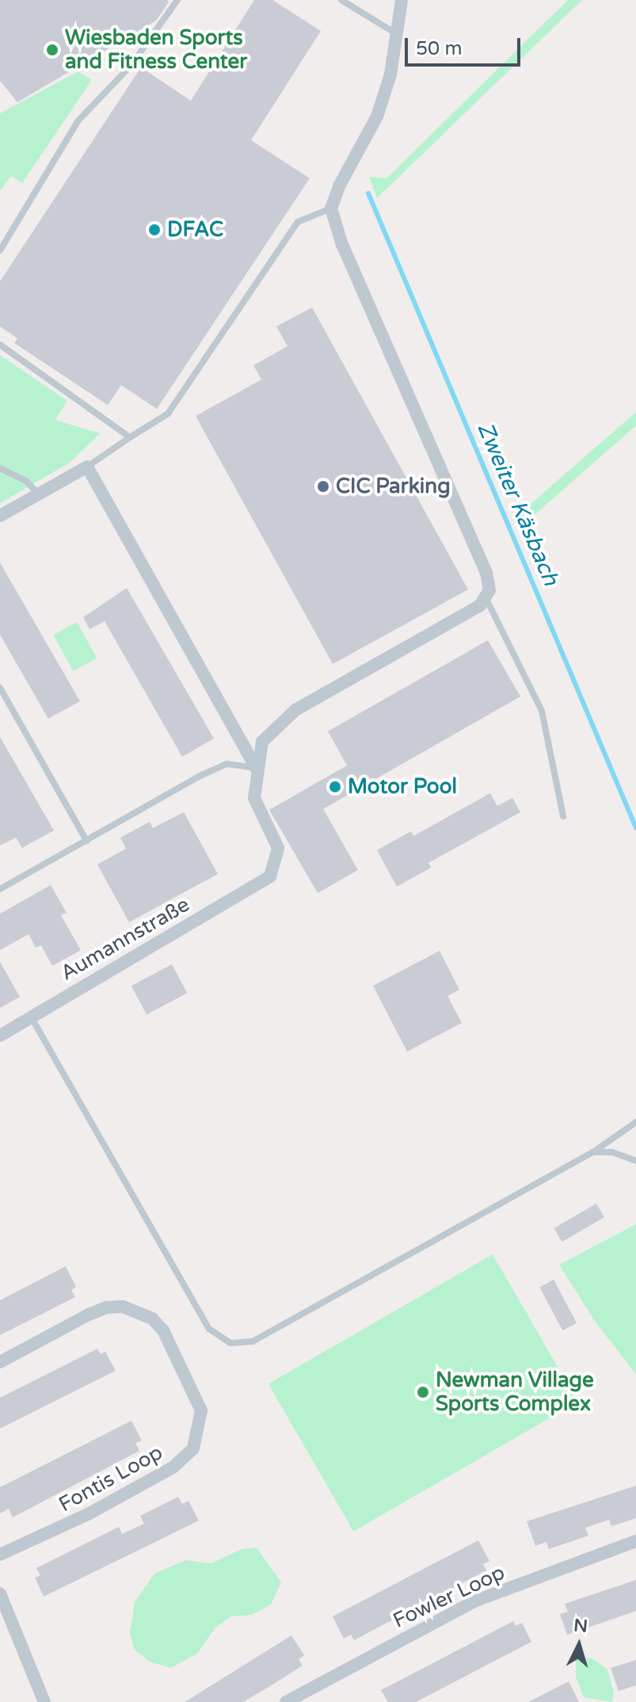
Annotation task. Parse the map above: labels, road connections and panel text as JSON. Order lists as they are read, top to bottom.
{
  "streets": {
    "street": ["Aumannstraße", "Fontis Loop", "Fowler Loop"]
  },
  "water": ["Zweiter Käsbach"],
  "places": [
    "Wiesbaden Sports and Fitness Center",
    "DFAC",
    "CIC Parking",
    "Motor Pool",
    "Newman Village Sports Complex"
  ],
  "scale_bar": "50 m",
  "north": "top"
}
